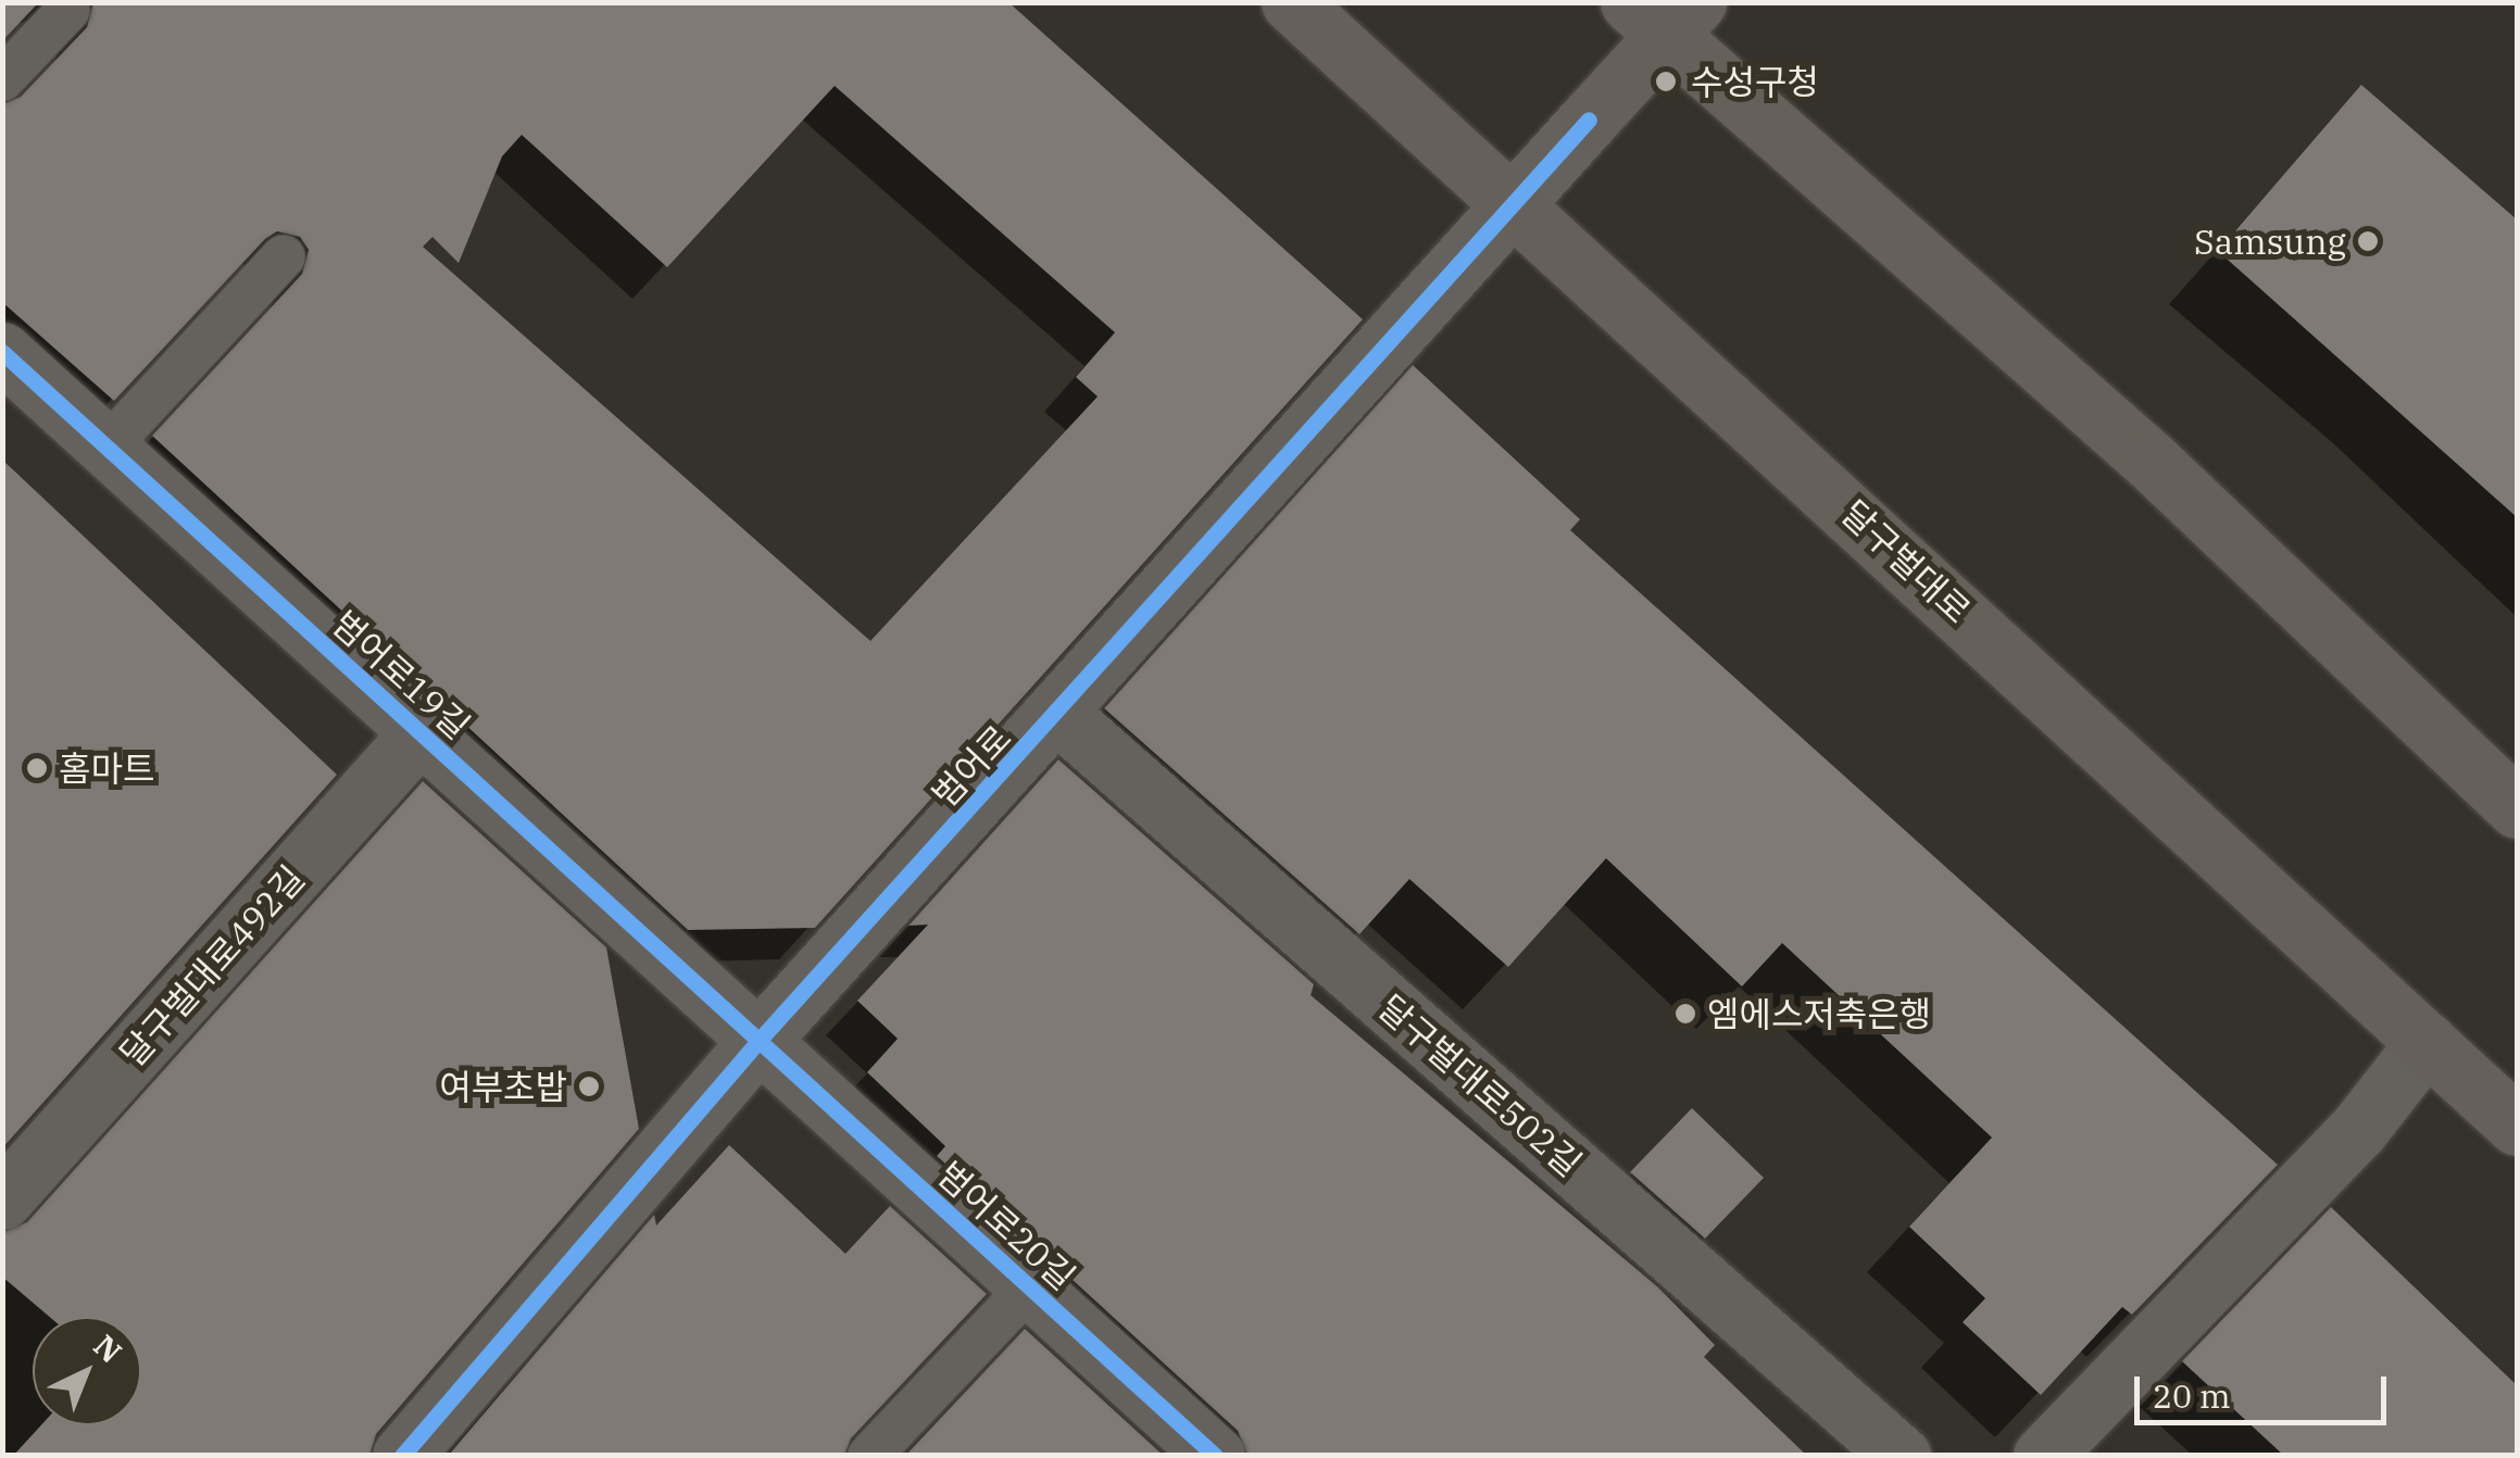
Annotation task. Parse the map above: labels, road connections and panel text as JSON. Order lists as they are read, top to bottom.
{
  "streets": {
    "main road": ["달구벌대로", "범어로"],
    "street": [
      "범어로19길",
      "달구벌대로492길",
      "달구벌대로502길",
      "범어로20길"
    ]
  },
  "crossings": [
    ["달구벌대로", "범어로"],
    ["범어로19길", "범어로"],
    ["범어로19길", "달구벌대로492길"],
    ["범어로19길", "범어로20길"],
    ["범어로", "달구벌대로502길"],
    ["범어로", "범어로20길"]
  ],
  "places": [
    "수성구청",
    "Samsung",
    "홈마트",
    "엠에스저축은행",
    "여부초밥"
  ],
  "scale_bar": "20 m",
  "north": "top right"
}
